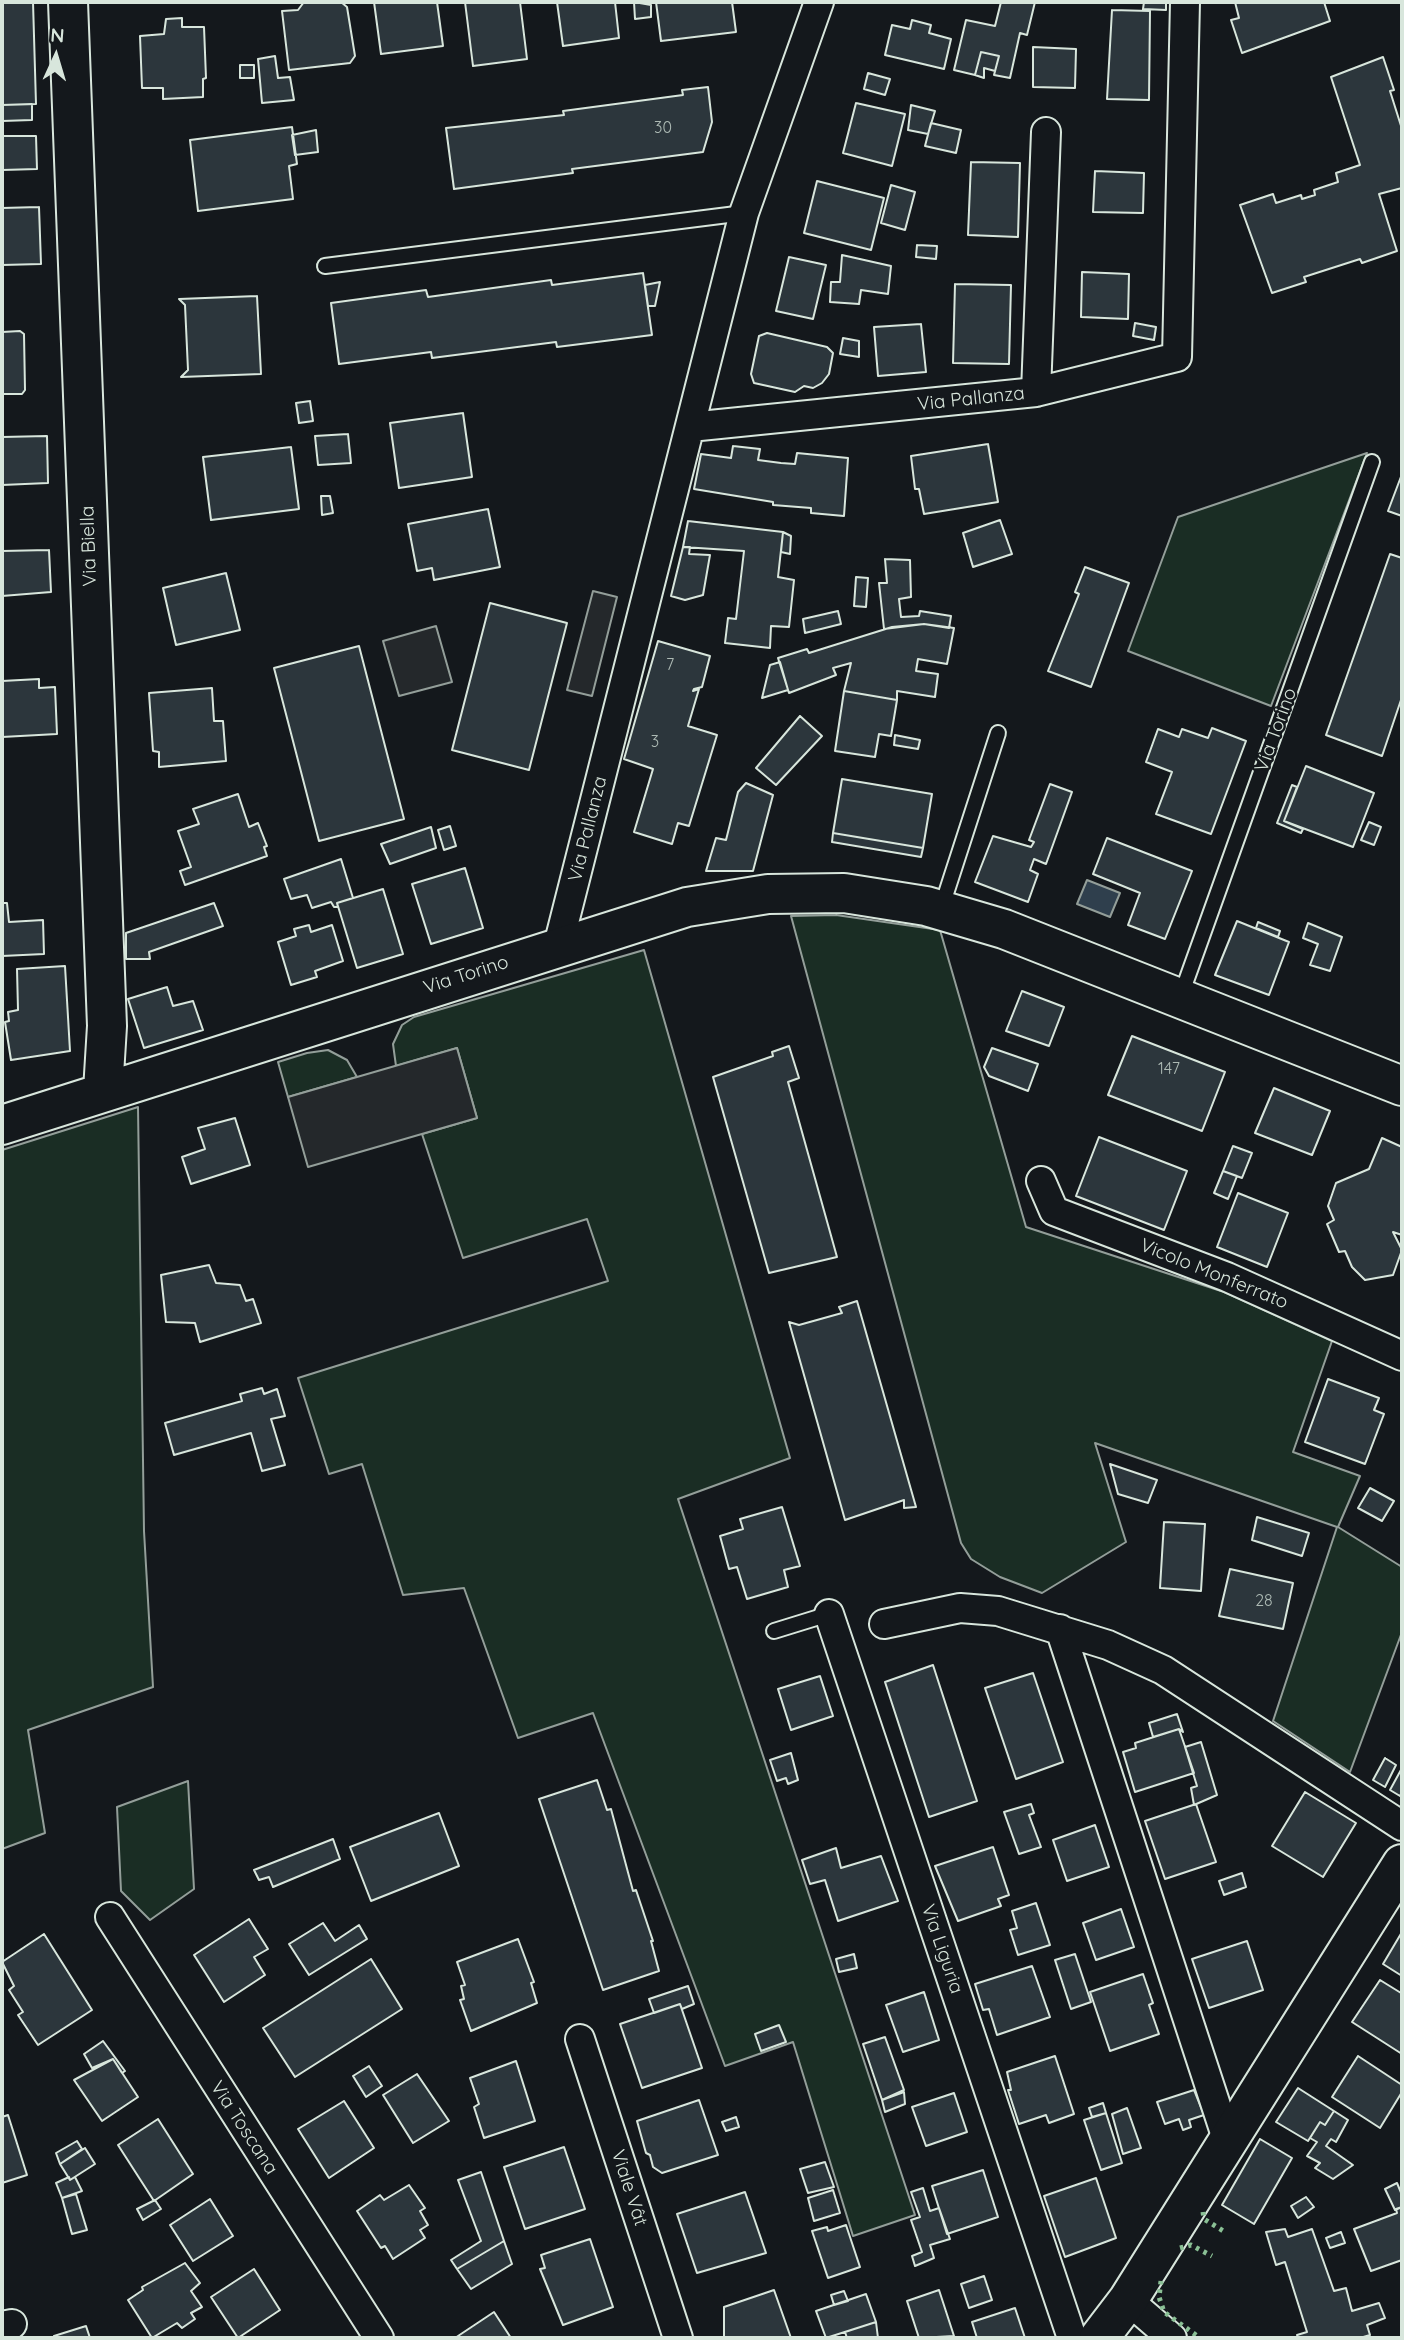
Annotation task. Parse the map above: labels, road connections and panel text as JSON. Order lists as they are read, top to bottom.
{
  "streets": {
    "main road": ["Via Biella", "Via Torino"],
    "street": [
      "Via Pallanza",
      "Vicolo Monferrato",
      "Via Liguria",
      "Via Toscana",
      "Viale Vât"
    ]
  },
  "crossings": [
    ["Via Pallanza", "Via Torino"],
    ["Via Biella", "Via Torino"]
  ],
  "house_numbers": [
    "30",
    "7",
    "3",
    "147",
    "28"
  ],
  "north": "top"
}
